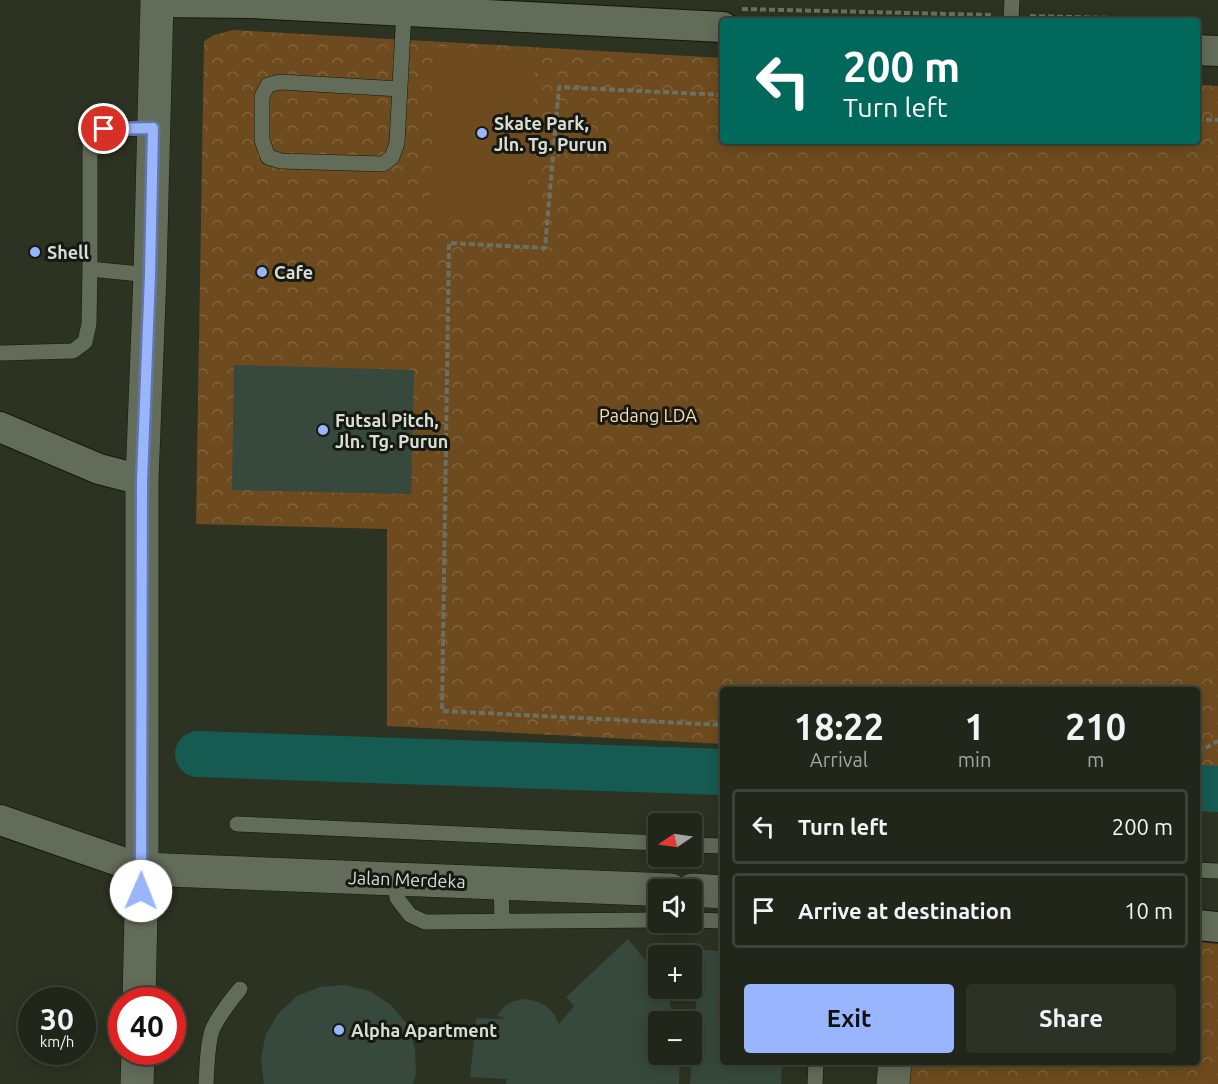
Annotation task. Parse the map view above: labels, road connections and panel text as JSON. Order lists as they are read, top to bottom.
{
  "streets": {
    "street": ["Jalan Merdeka"]
  },
  "parks": ["Padang LDA"],
  "places": [
    "Skate Park, Jln. Tg. Purun",
    "Shell",
    "Cafe",
    "Futsal Pitch, Jln. Tg. Purun",
    "Alpha Apartment"
  ],
  "north": "left",
  "page": {
    "turn": ["200 m", "Turn left"],
    "eta": [
      "18:22",
      "Arrival",
      "1",
      "min",
      "210",
      "m"
    ],
    "list": [
      {
        "name": "Turn left",
        "value": "200 m"
      },
      {
        "name": "Arrive at destination",
        "value": "10 m"
      }
    ],
    "map_buttons": ["+", "−"],
    "buttons": ["Exit", "Share"],
    "speed": "30 km/h",
    "limit": "40"
  }
}
